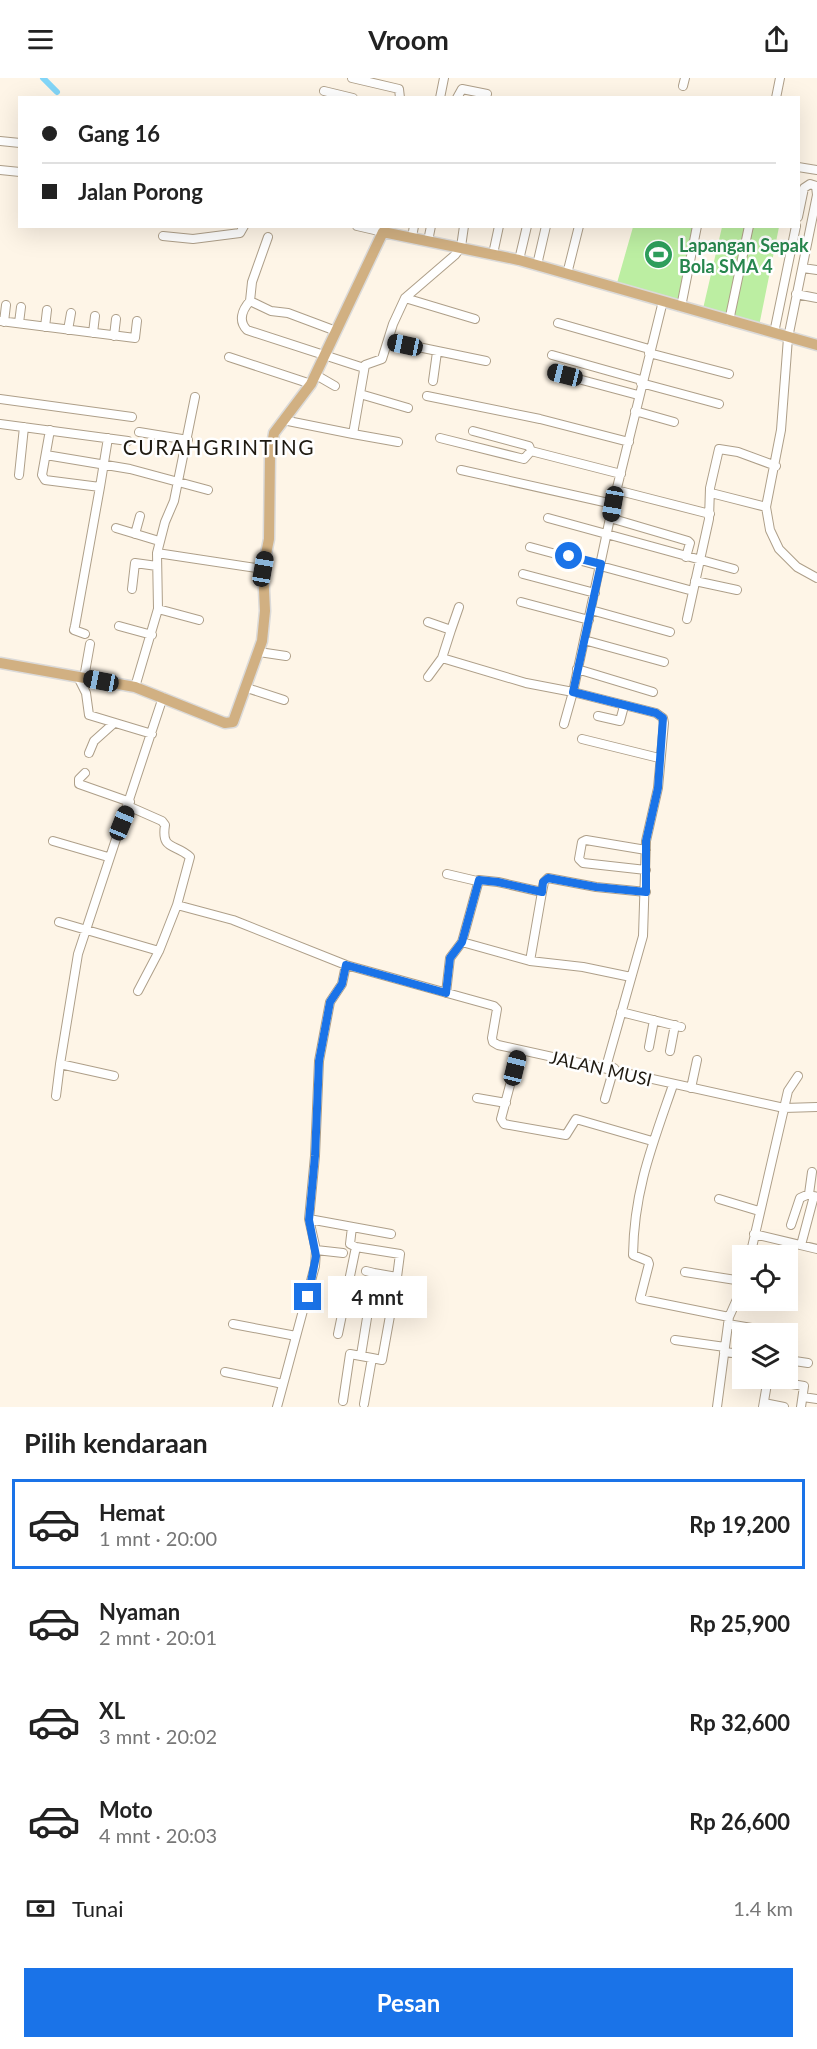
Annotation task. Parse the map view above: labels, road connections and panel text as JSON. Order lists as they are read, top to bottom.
{
  "streets": {
    "street": ["JALAN MUSI"]
  },
  "districts": ["CURAHGRINTING"],
  "places": {
    "sports": ["Lapangan Sepak Bola SMA 4"]
  },
  "page": {
    "header": "Vroom",
    "banner": ["Gang 16", "Jalan Porong"],
    "bubble": "4 mnt",
    "heading": "Pilih kendaraan",
    "list": [
      {
        "name": "Hemat",
        "note": "1 mnt · 20:00",
        "value": "Rp 19,200"
      },
      {
        "name": "Nyaman",
        "note": "2 mnt · 20:01",
        "value": "Rp 25,900"
      },
      {
        "name": "XL",
        "note": "3 mnt · 20:02",
        "value": "Rp 32,600"
      },
      {
        "name": "Moto",
        "note": "4 mnt · 20:03",
        "value": "Rp 26,600"
      }
    ],
    "pay": ["Tunai", "1.4 km"],
    "buttons": "Pesan"
  }
}
